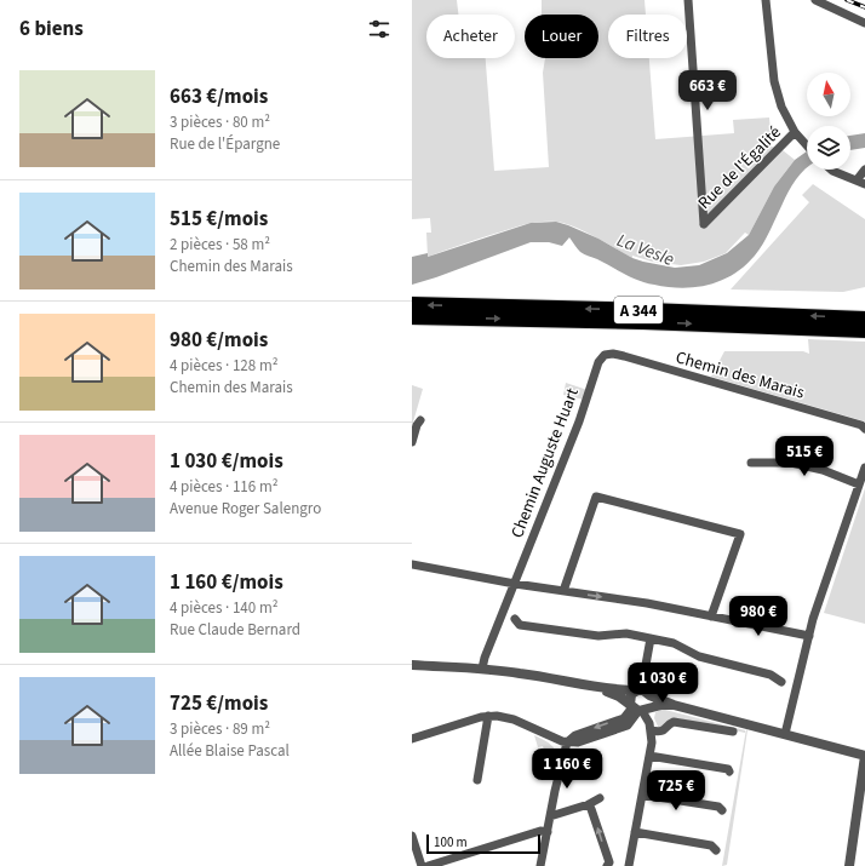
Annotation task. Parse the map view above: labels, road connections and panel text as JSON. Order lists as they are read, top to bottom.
{
  "streets": {
    "highway": ["A 344"],
    "street": ["Rue de l'Égalité", "Chemin des Marais", "Chemin Auguste Huart"]
  },
  "crossings": [
    ["Chemin des Marais", "Chemin Auguste Huart"]
  ],
  "water": ["La Vesle"],
  "scale_bar": "100 m",
  "north": "top",
  "page": {
    "heading": "6 biens",
    "chip": ["Acheter", "Louer", "Filtres"],
    "list": [
      {
        "name": "663 €/mois",
        "note": "3 pièces · 80 m² · Rue de l'Épargne"
      },
      {
        "name": "515 €/mois",
        "note": "2 pièces · 58 m² · Chemin des Marais"
      },
      {
        "name": "980 €/mois",
        "note": "4 pièces · 128 m² · Chemin des Marais"
      },
      {
        "name": "1 030 €/mois",
        "note": "4 pièces · 116 m² · Avenue Roger Salengro"
      },
      {
        "name": "1 160 €/mois",
        "note": "4 pièces · 140 m² · Rue Claude Bernard"
      },
      {
        "name": "725 €/mois",
        "note": "3 pièces · 89 m² · Allée Blaise Pascal"
      }
    ],
    "price": [
      "663 €",
      "515 €",
      "980 €",
      "1 030 €",
      "1 160 €",
      "725 €"
    ],
    "scale": "100 m"
  }
}
